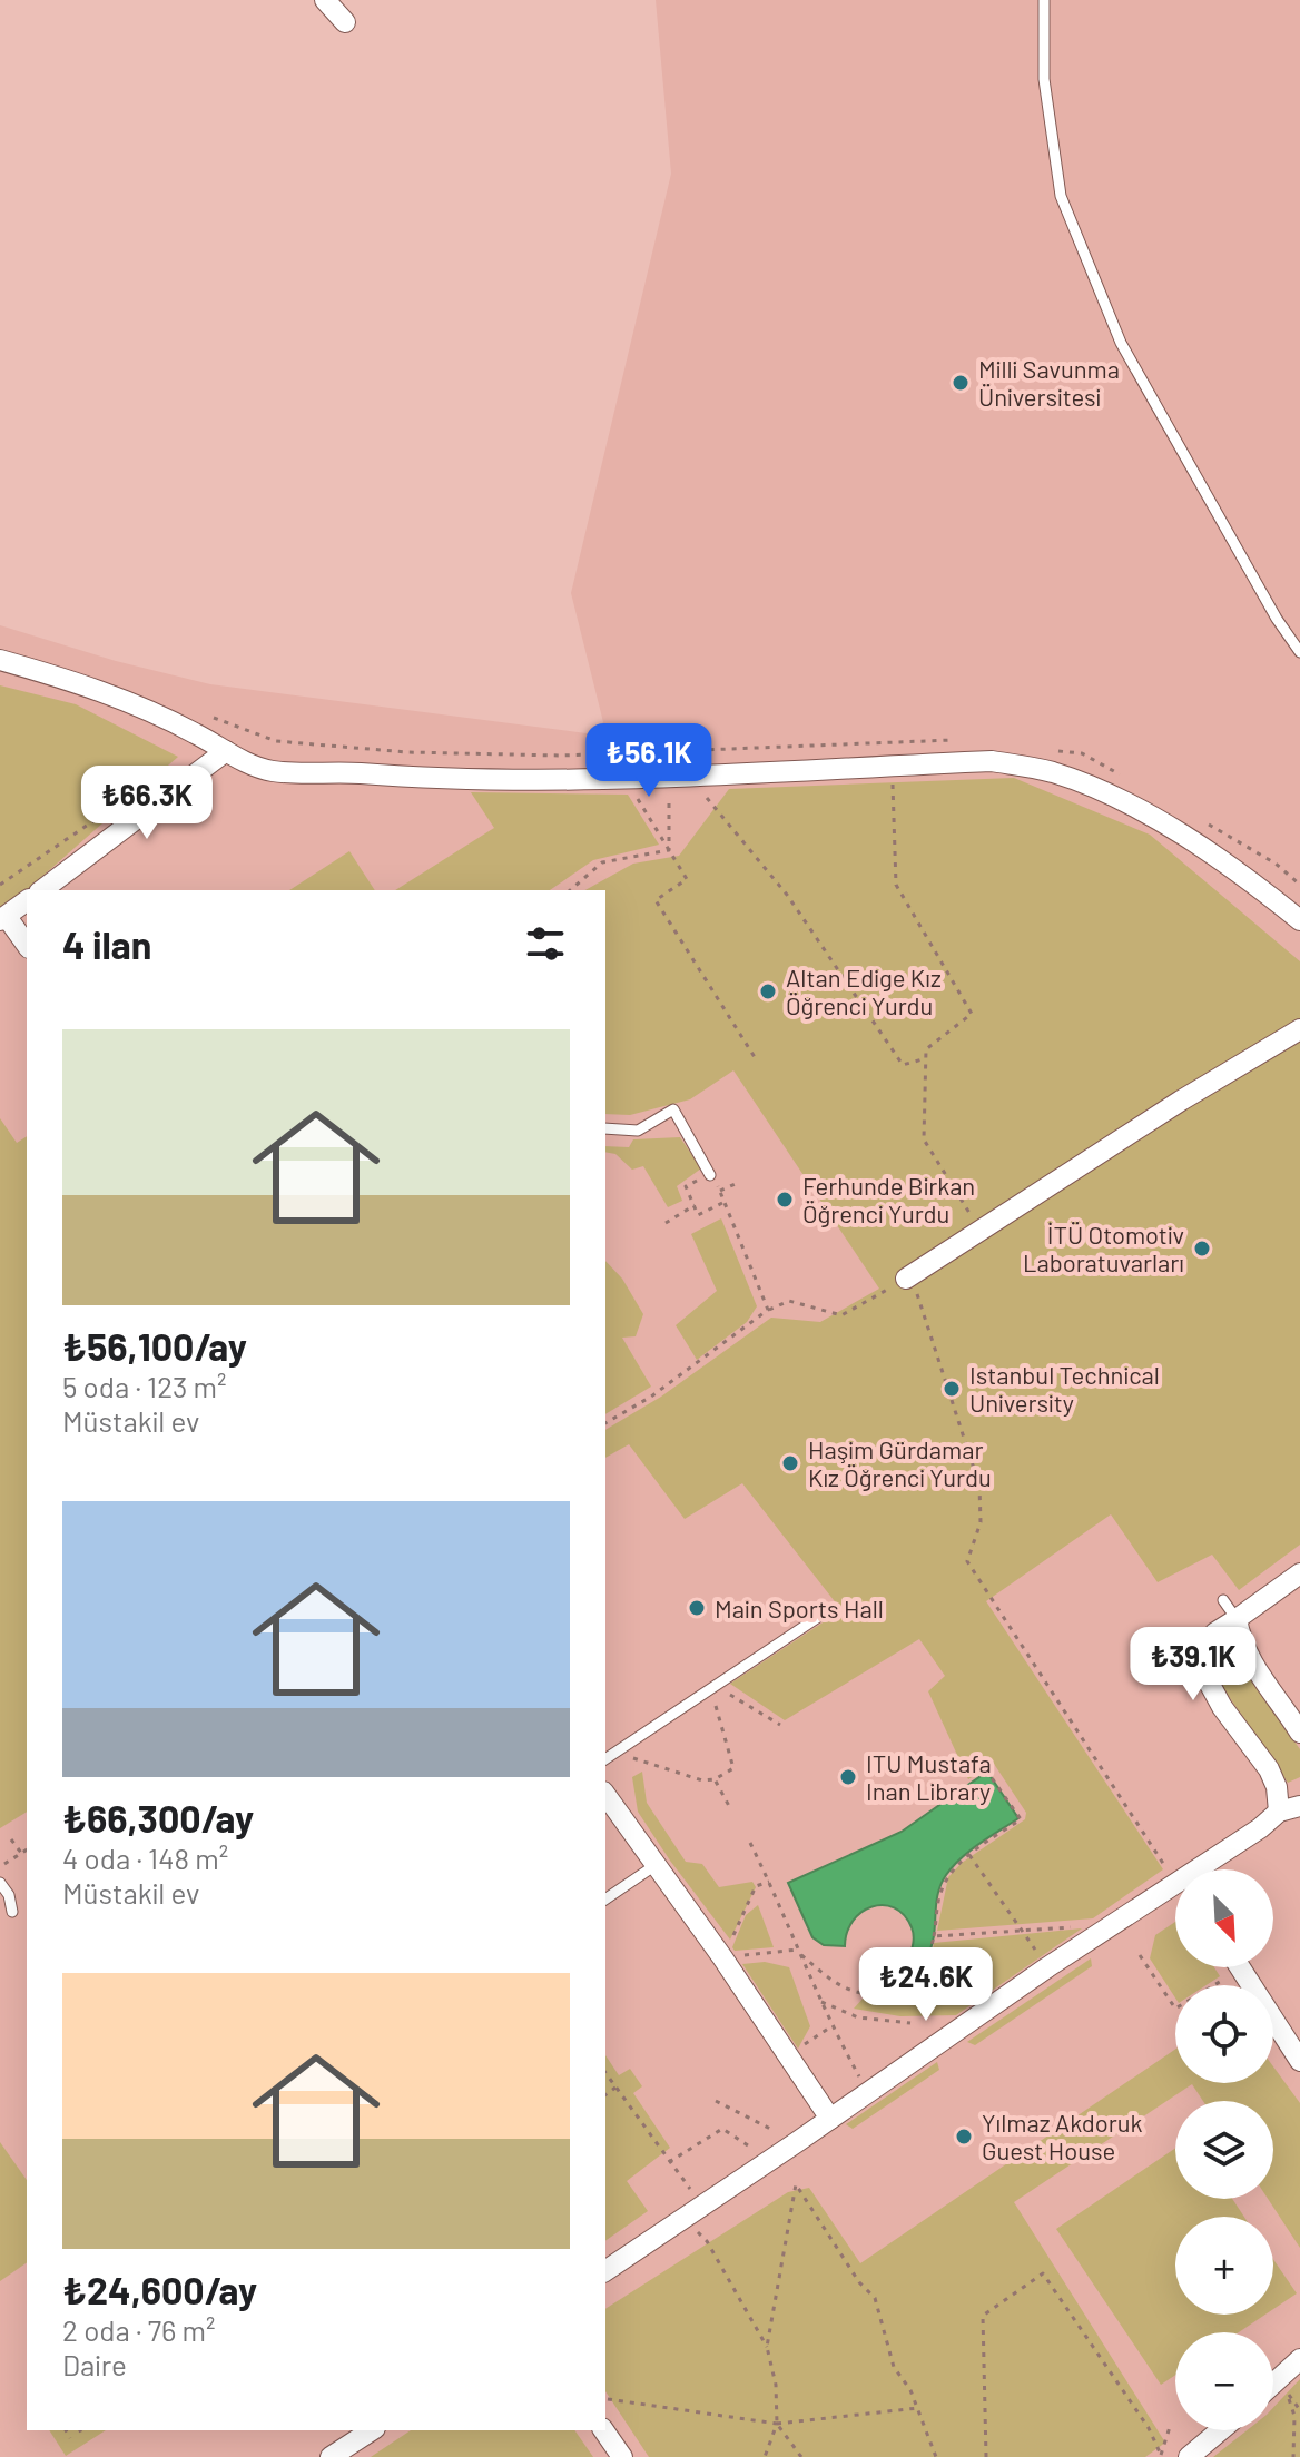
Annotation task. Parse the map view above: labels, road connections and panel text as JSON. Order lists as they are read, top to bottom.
{
  "places": [
    "Milli Savunma Üniversitesi",
    "Altan Edige Kız Öğrenci Yurdu",
    "Ferhunde Birkan Öğrenci Yurdu",
    "İTÜ Otomotiv Laboratuvarları",
    "Istanbul Technical University",
    "Haşim Gürdamar Kız Öğrenci Yurdu",
    "Main Sports Hall",
    "ITU Mustafa Inan Library",
    "Yılmaz Akdoruk Guest House"
  ],
  "north": "bottom right",
  "page": {
    "price": [
      "₺56.1K",
      "₺66.3K",
      "₺39.1K",
      "₺24.6K"
    ],
    "heading": "4 ilan",
    "list": [
      {
        "name": "₺56,100/ay",
        "note": "5 oda · 123 m² · Müstakil ev"
      },
      {
        "name": "₺66,300/ay",
        "note": "4 oda · 148 m² · Müstakil ev"
      },
      {
        "name": "₺24,600/ay",
        "note": "2 oda · 76 m² · Daire"
      }
    ],
    "map_buttons": ["+", "−"]
  }
}
